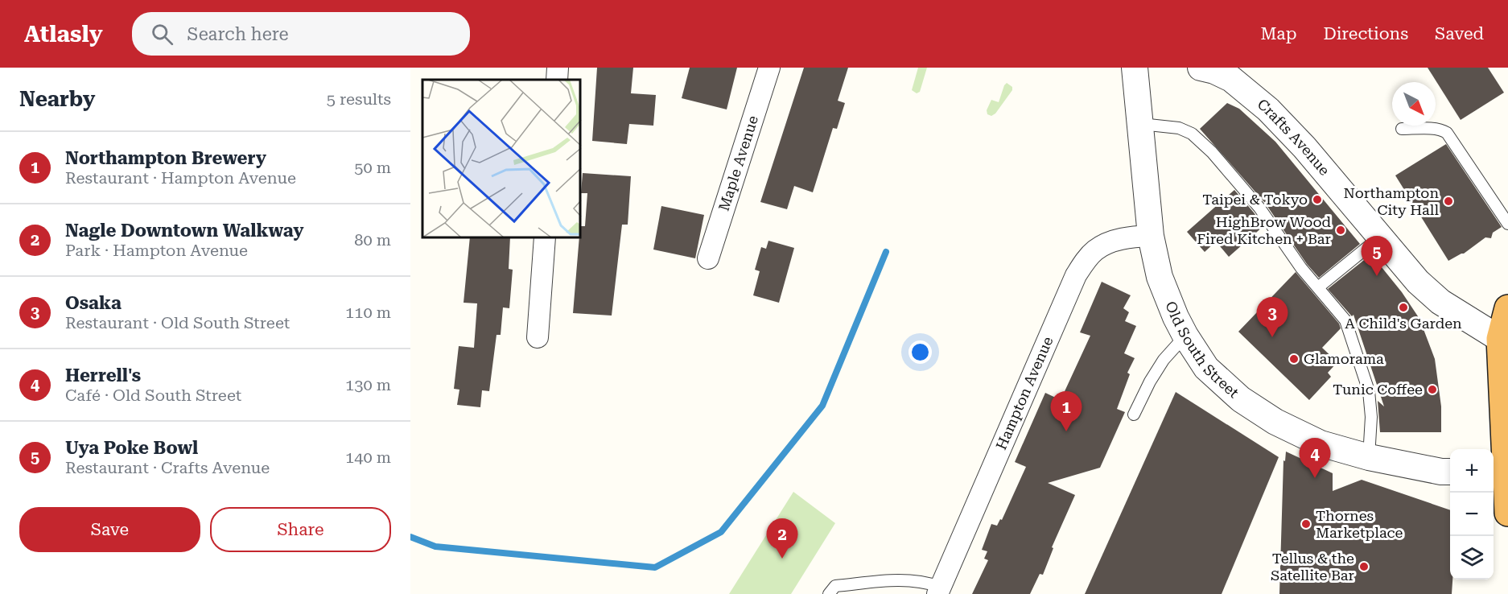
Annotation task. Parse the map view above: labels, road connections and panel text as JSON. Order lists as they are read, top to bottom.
{
  "streets": {
    "street": [
      "Crafts Avenue",
      "Maple Avenue",
      "Old South Street",
      "Hampton Avenue"
    ]
  },
  "crossings": [
    ["Old South Street", "Hampton Avenue"]
  ],
  "places": [
    "Taipei & Tokyo",
    "Northampton City Hall",
    "HighBrow Wood Fired Kitchen + Bar",
    "A Child's Garden",
    "Glamorama",
    "Tunic Coffee",
    "Thornes Marketplace",
    "Tellus & the Satellite Bar"
  ],
  "north": "bottom right",
  "page": {
    "header": "Atlasly",
    "search": "Search here",
    "nav": ["Map", "Directions", "Saved"],
    "heading": ["Nearby", "5 results"],
    "list": [
      {
        "mark": "1",
        "name": "Northampton Brewery",
        "note": "Restaurant · Hampton Avenue",
        "value": "50 m"
      },
      {
        "mark": "2",
        "name": "Nagle Downtown Walkway",
        "note": "Park · Hampton Avenue",
        "value": "80 m"
      },
      {
        "mark": "3",
        "name": "Osaka",
        "note": "Restaurant · Old South Street",
        "value": "110 m"
      },
      {
        "mark": "4",
        "name": "Herrell's",
        "note": "Café · Old South Street",
        "value": "130 m"
      },
      {
        "mark": "5",
        "name": "Uya Poke Bowl",
        "note": "Restaurant · Crafts Avenue",
        "value": "140 m"
      }
    ],
    "pins": [
      "5",
      "3",
      "1",
      "4",
      "2"
    ],
    "map_buttons": ["+", "−"],
    "buttons": ["Save", "Share"]
  }
}
